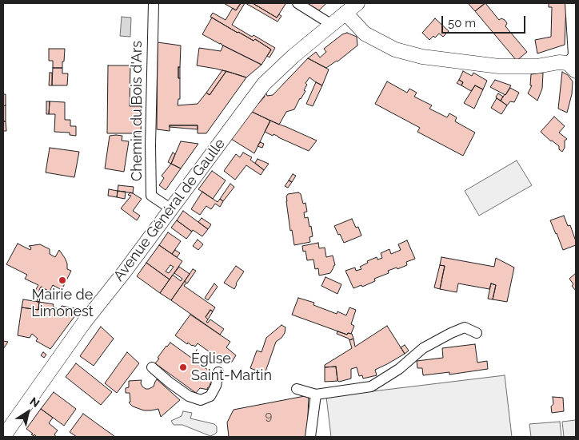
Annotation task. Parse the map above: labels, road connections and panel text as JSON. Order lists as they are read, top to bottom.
{
  "streets": {
    "main road": ["Avenue Général de Gaulle"],
    "street": ["Chemin du Bois d'Ars"]
  },
  "crossings": [
    ["Chemin du Bois d'Ars", "Avenue Général de Gaulle"]
  ],
  "places": ["Mairie de Limonest", "Église Saint-Martin"],
  "house_numbers": ["9"],
  "scale_bar": "50 m",
  "north": "top right"
}
